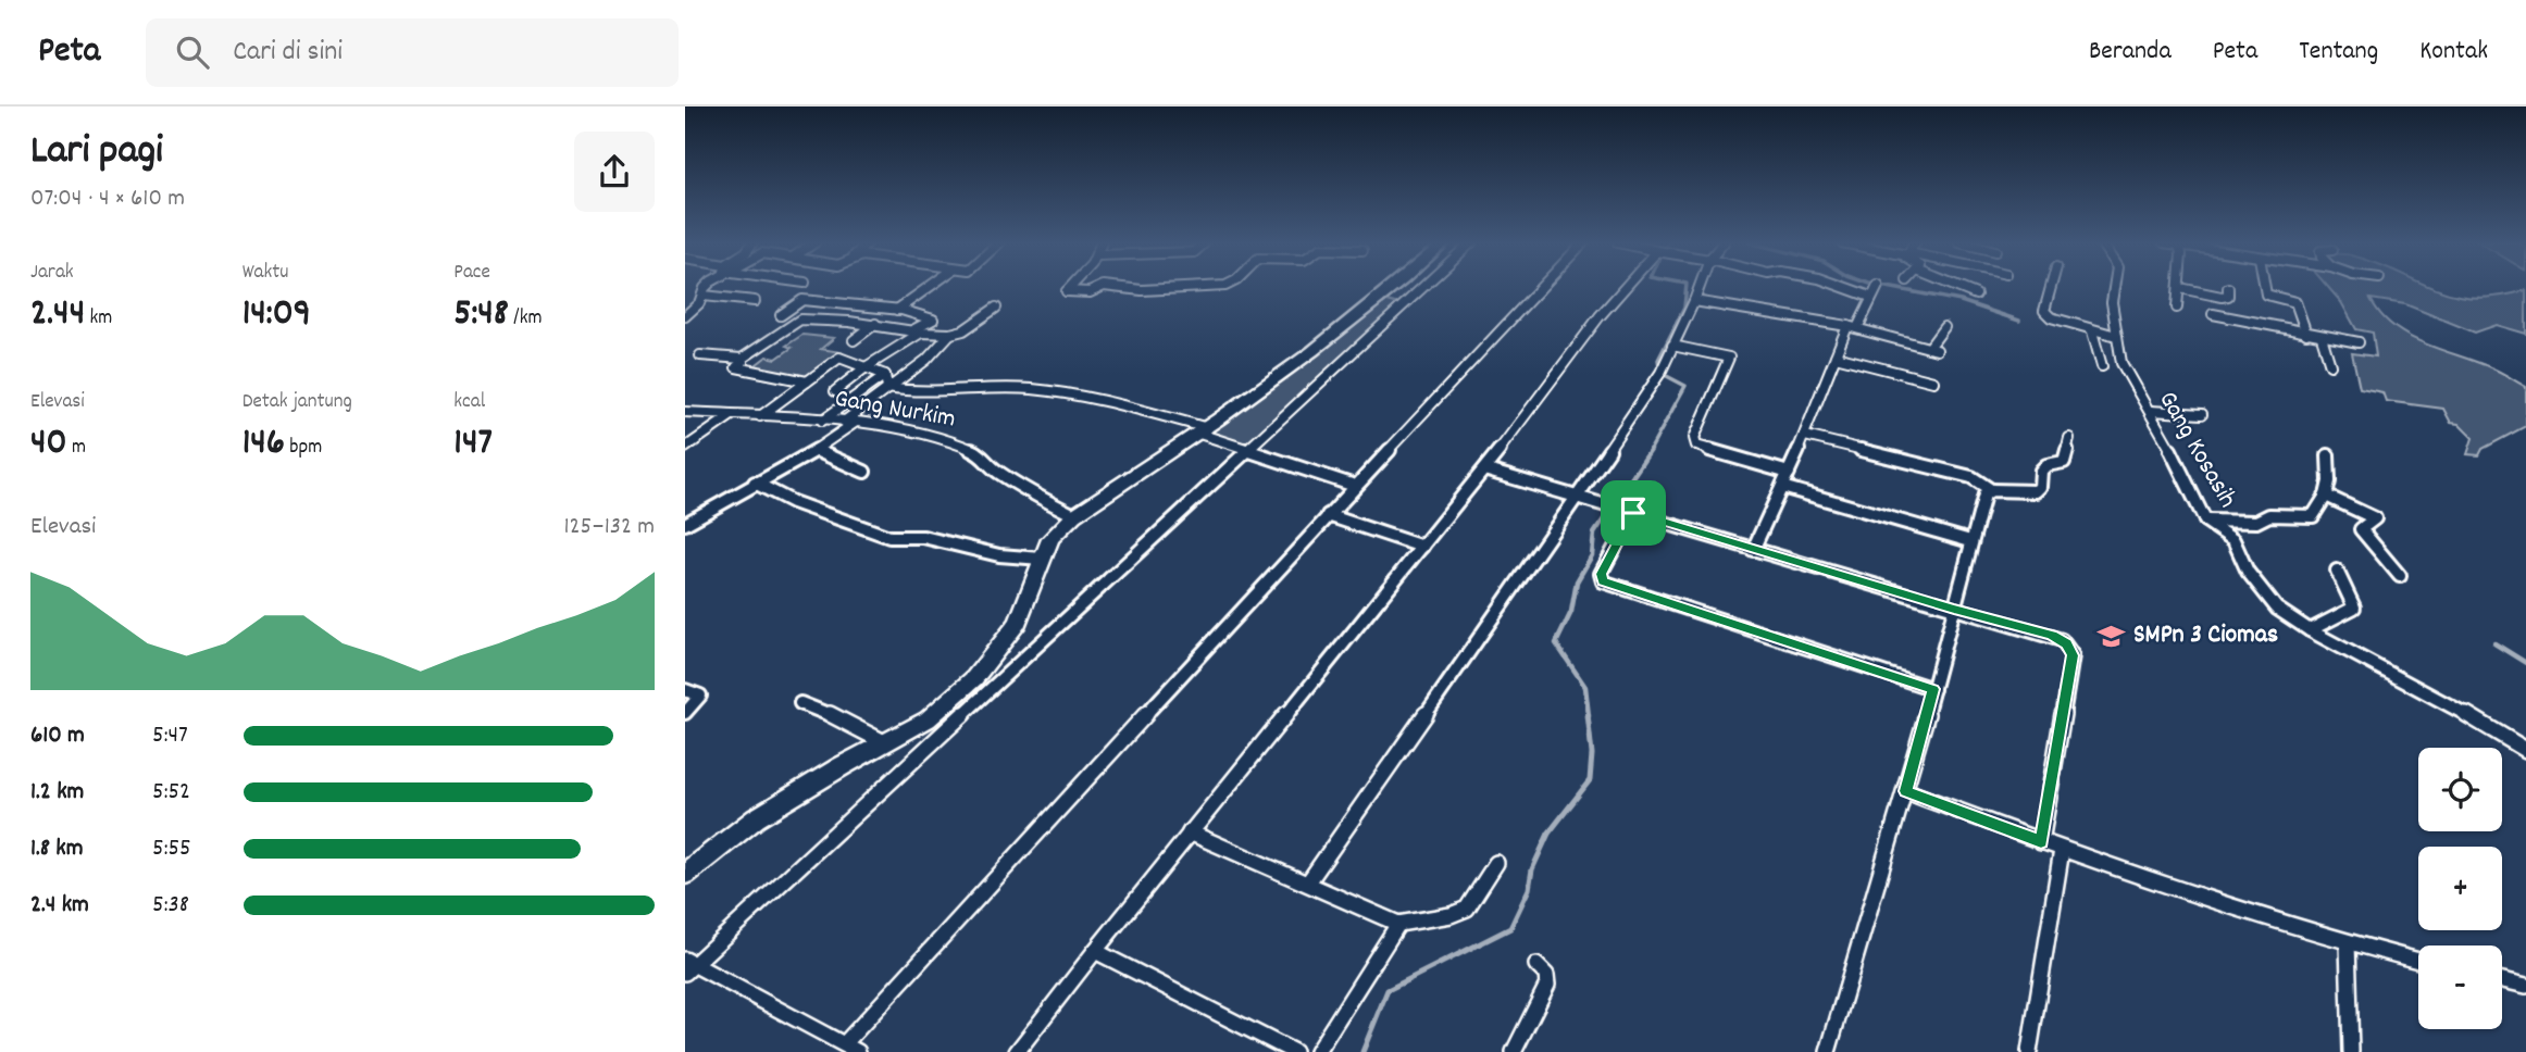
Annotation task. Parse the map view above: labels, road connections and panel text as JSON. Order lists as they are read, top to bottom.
{
  "streets": {
    "street": ["Gang Nurkim", "Gang Kosasih"]
  },
  "places": {
    "school or university": ["SMPn 3 Ciomas"]
  },
  "page": {
    "header": "Peta",
    "search": "Cari di sini",
    "nav": [
      "Beranda",
      "Peta",
      "Tentang",
      "Kontak"
    ],
    "heading": ["Lari pagi", "07:04 · 4 × 610 m"],
    "stats": [
      ["Jarak", "2.44 km"],
      ["Waktu", "14:09"],
      ["Pace", "5:48 /km"],
      ["Elevasi", "40 m"],
      ["Detak jantung", "146 bpm"],
      ["kcal", "147"]
    ],
    "chart": ["Elevasi", "125–132 m"],
    "list": [
      {
        "name": "610 m",
        "note": "5:47"
      },
      {
        "name": "1.2 km",
        "note": "5:52"
      },
      {
        "name": "1.8 km",
        "note": "5:55"
      },
      {
        "name": "2.4 km",
        "note": "5:38"
      }
    ],
    "map_buttons": ["+", "−"]
  }
}
